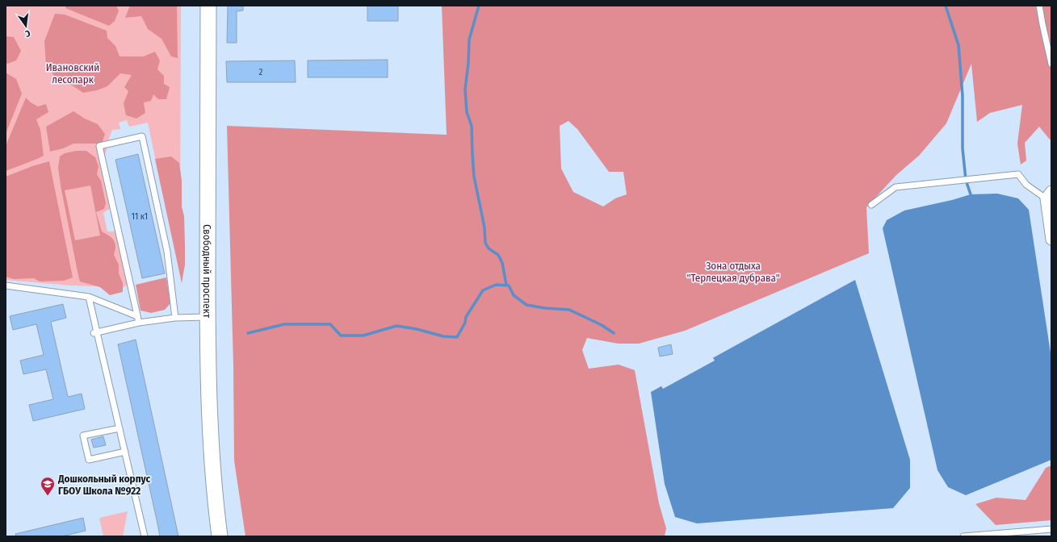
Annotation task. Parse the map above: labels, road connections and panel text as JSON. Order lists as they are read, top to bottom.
{
  "streets": {
    "main road": ["Свободный проспект"]
  },
  "parks": ["Ивановский лесопарк", "Зона отдыха \"Терлецкая дубрава\""],
  "places": {
    "school or university": ["Дошкольный корпус ГБОУ Школа №922"]
  },
  "house_numbers": ["2", "11 к1"],
  "north": "bottom"
}
